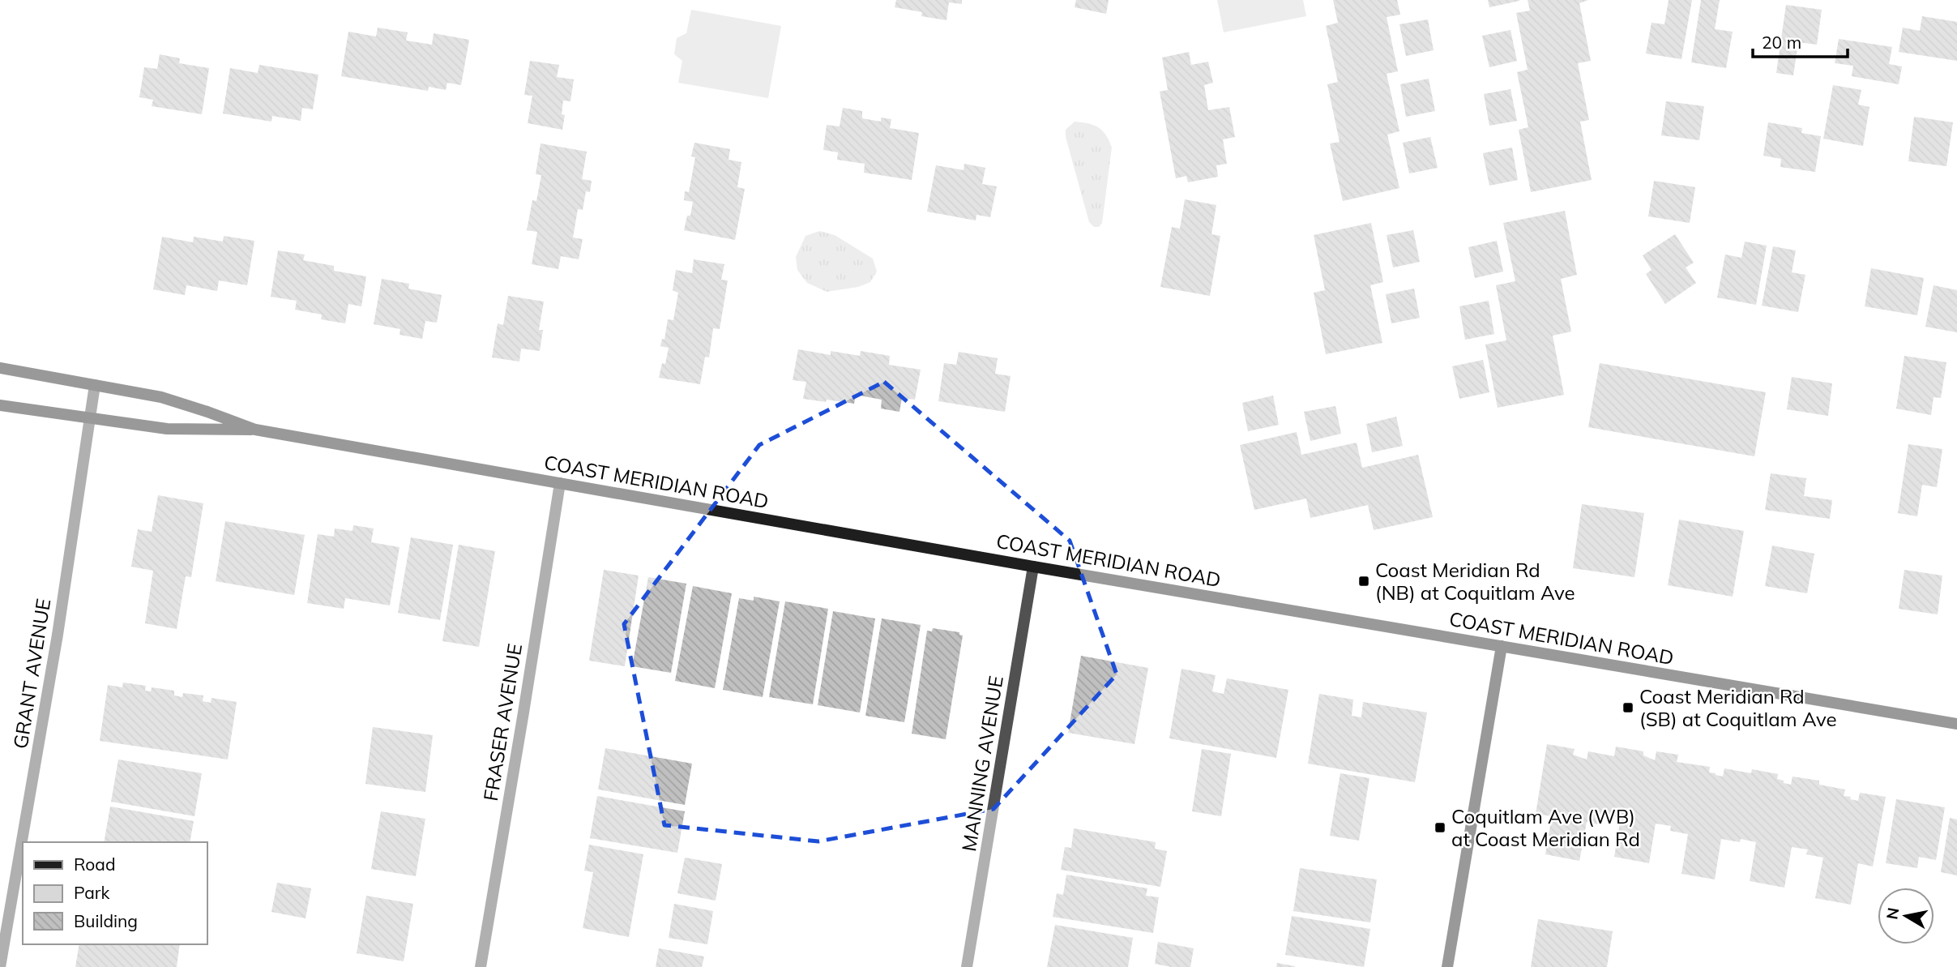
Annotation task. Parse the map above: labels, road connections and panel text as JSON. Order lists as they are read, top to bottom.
{
  "streets": {
    "main road": ["COAST MERIDIAN ROAD"],
    "street": ["GRANT AVENUE", "FRASER AVENUE", "MANNING AVENUE"]
  },
  "crossings": [
    ["COAST MERIDIAN ROAD", "GRANT AVENUE"],
    ["COAST MERIDIAN ROAD", "FRASER AVENUE"],
    ["COAST MERIDIAN ROAD", "MANNING AVENUE"]
  ],
  "places": {
    "transit": ["Coast Meridian Rd (NB) at Coquitlam Ave", "Coast Meridian Rd (SB) at Coquitlam Ave", "Coquitlam Ave (WB) at Coast Meridian Rd"]
  },
  "legend": ["Road", "Park", "Building"],
  "scale_bar": "20 m",
  "north": "left"
}
